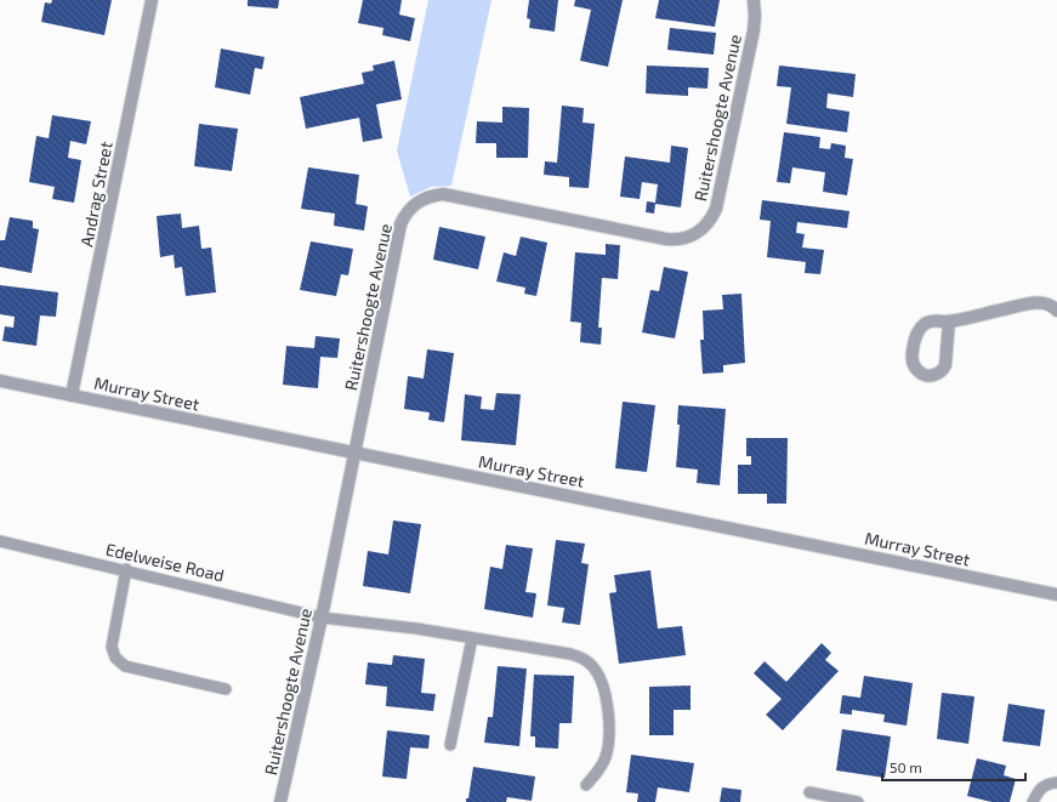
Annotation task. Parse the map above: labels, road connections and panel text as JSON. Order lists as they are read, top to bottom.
{
  "streets": {
    "street": ["Ruitershoogte Avenue", "Andrag Street", "Murray Street"],
    "lane": ["Edelweise Road"]
  },
  "crossings": [
    ["Ruitershoogte Avenue", "Murray Street"],
    ["Ruitershoogte Avenue", "Edelweise Road"],
    ["Andrag Street", "Murray Street"]
  ],
  "scale_bar": "50 m"
}
